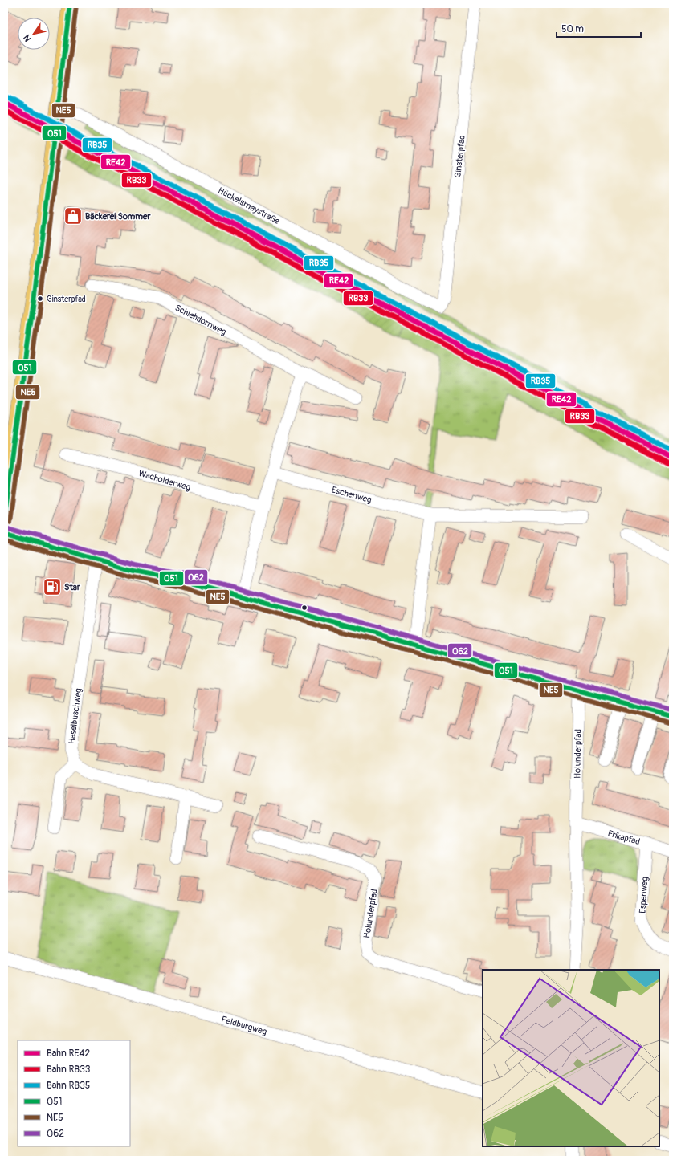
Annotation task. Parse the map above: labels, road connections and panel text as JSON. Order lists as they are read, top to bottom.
{
  "streets": {
    "street": [
      "Ginsterpfad",
      "Hückelsmaystraße",
      "Schlehdornweg",
      "Wacholderweg",
      "Eschenweg",
      "Haselbuschweg",
      "Holunderpfad",
      "Erikapfad",
      "Espenweg",
      "Feldburgweg"
    ]
  },
  "crossings": [
    ["Ginsterpfad", "Hückelsmaystraße"],
    ["Holunderpfad", "Erikapfad"],
    ["Erikapfad", "Espenweg"]
  ],
  "places": {
    "shop": ["Bäckerei Sommer"],
    "other": ["Ginsterpfad"],
    "fuel station": ["Star"]
  },
  "lines": [
    "transit line 051",
    "transit line NE5",
    "rail line RB35",
    "rail line RE42",
    "rail line RB33",
    "transit line 062"
  ],
  "legend": [
    "Bahn RE42",
    "Bahn RB33",
    "Bahn RB35",
    "051",
    "NE5",
    "062"
  ],
  "scale_bar": "50 m",
  "north": "bottom left"
}
